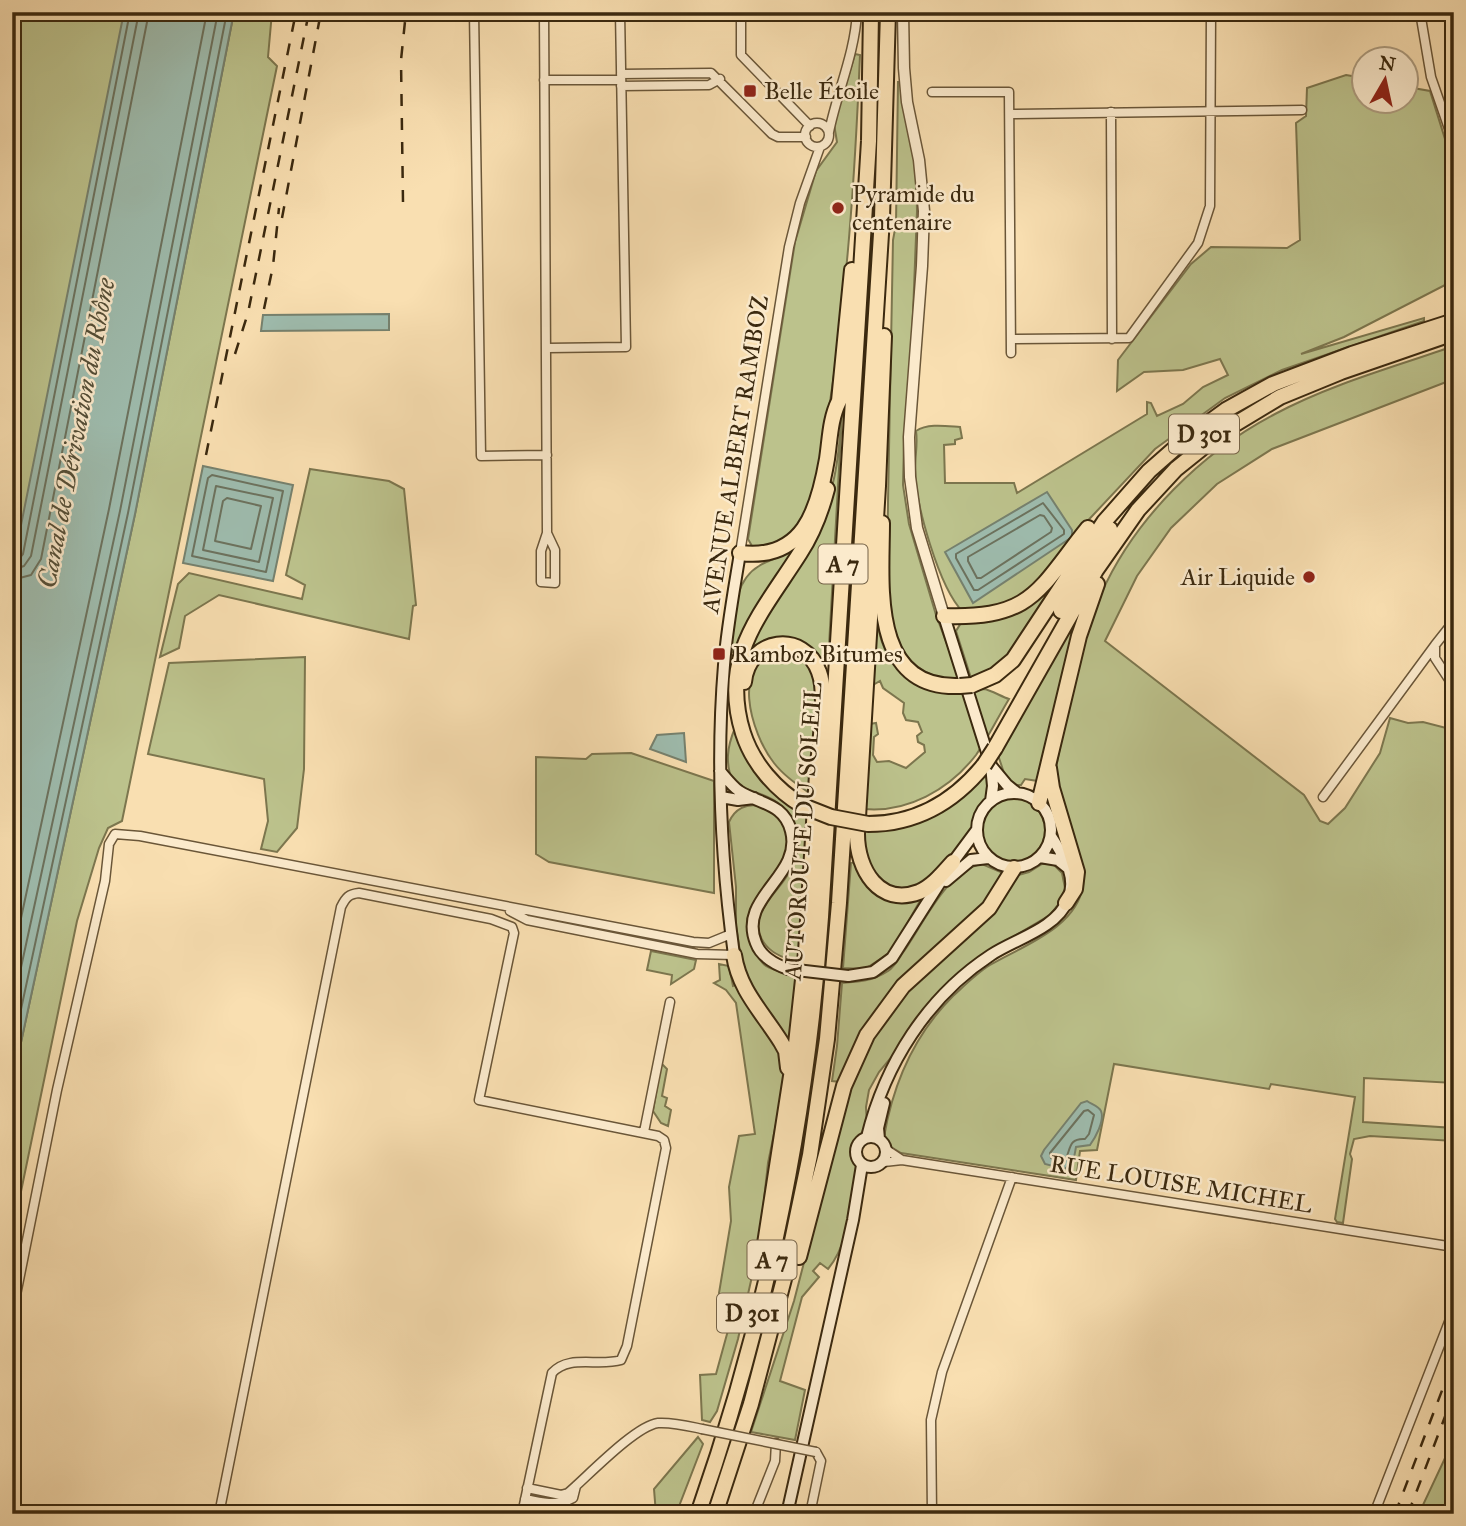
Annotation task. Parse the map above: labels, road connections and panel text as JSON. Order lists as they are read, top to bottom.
{
  "streets": {
    "highway": ["D 301", "A 7", "AUTOROUTE DU SOLEIL"],
    "main road": ["AVENUE ALBERT RAMBOZ"],
    "street": ["RUE LOUISE MICHEL"]
  },
  "crossings": [
    ["D 301", "AUTOROUTE DU SOLEIL"]
  ],
  "water": ["Canal de Dérivation du Rhône"],
  "places": {
    "transit": ["Belle Étoile", "Ramboz Bitumes"],
    "other": ["Pyramide du centenaire", "Air Liquide"]
  },
  "north": "top"
}
